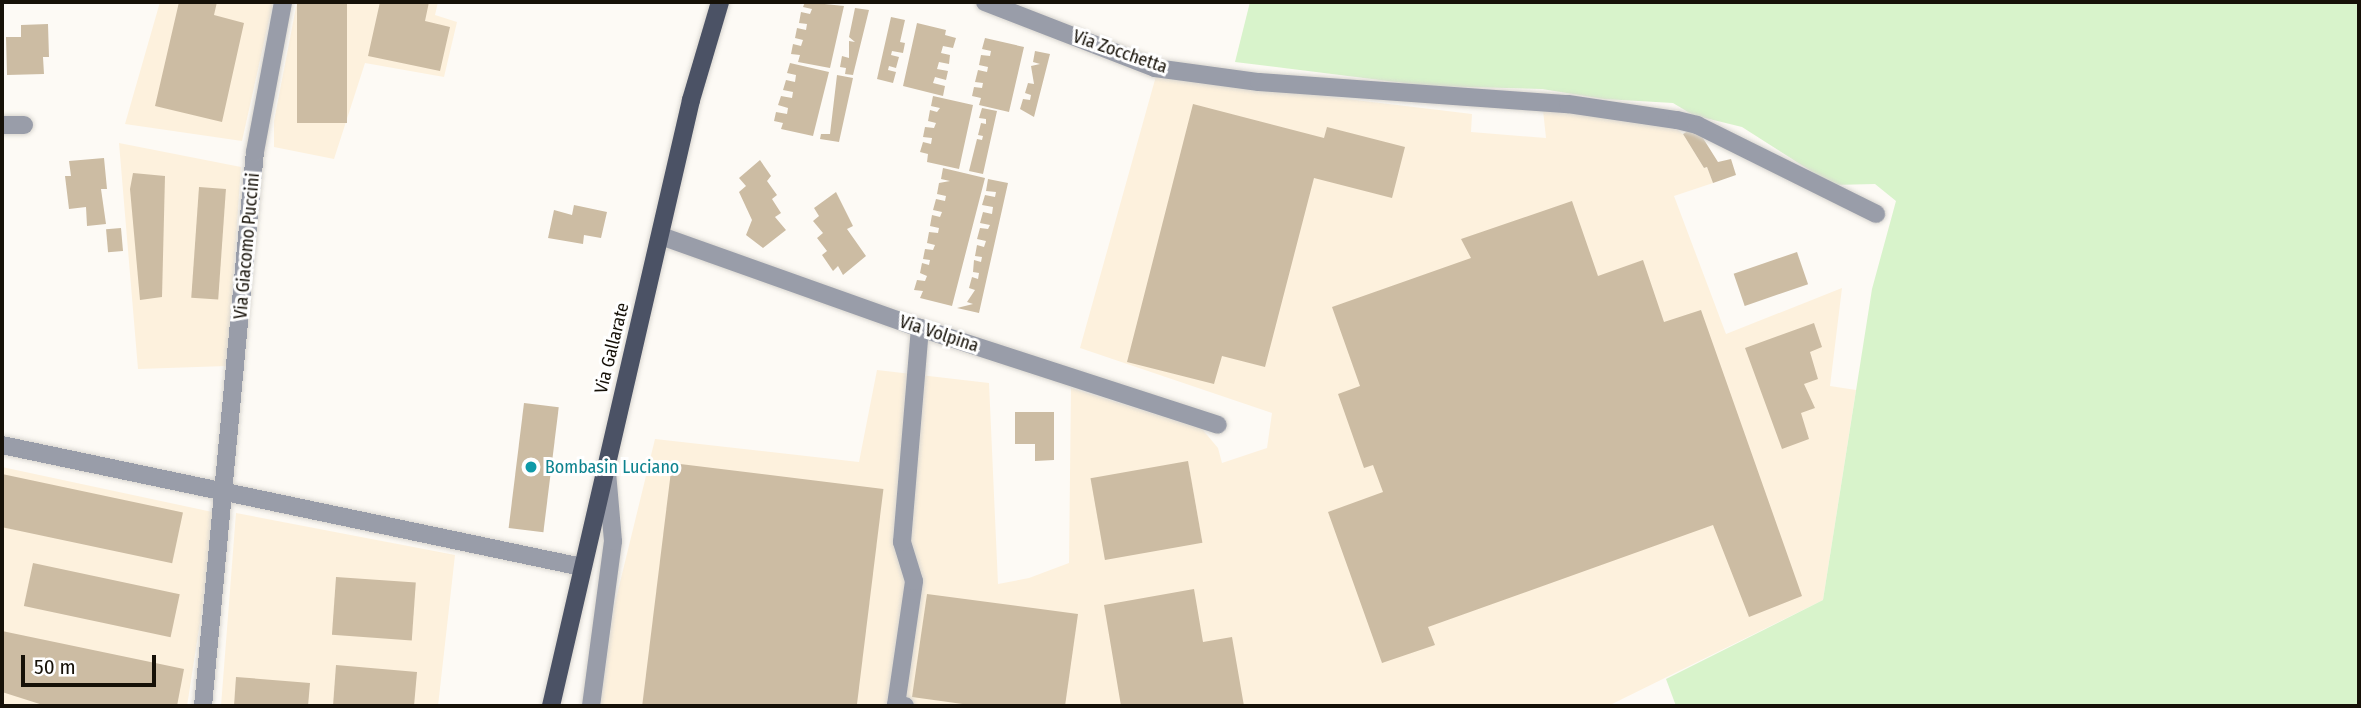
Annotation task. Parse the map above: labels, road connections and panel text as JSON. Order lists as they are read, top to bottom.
{
  "streets": {
    "main road": ["Via Gallarate"],
    "street": ["Via Zocchetta", "Via Giacomo Puccini", "Via Volpina"]
  },
  "crossings": [
    ["Via Volpina", "Via Gallarate"]
  ],
  "places": ["Bombasin Luciano"],
  "scale_bar": "50 m"
}
